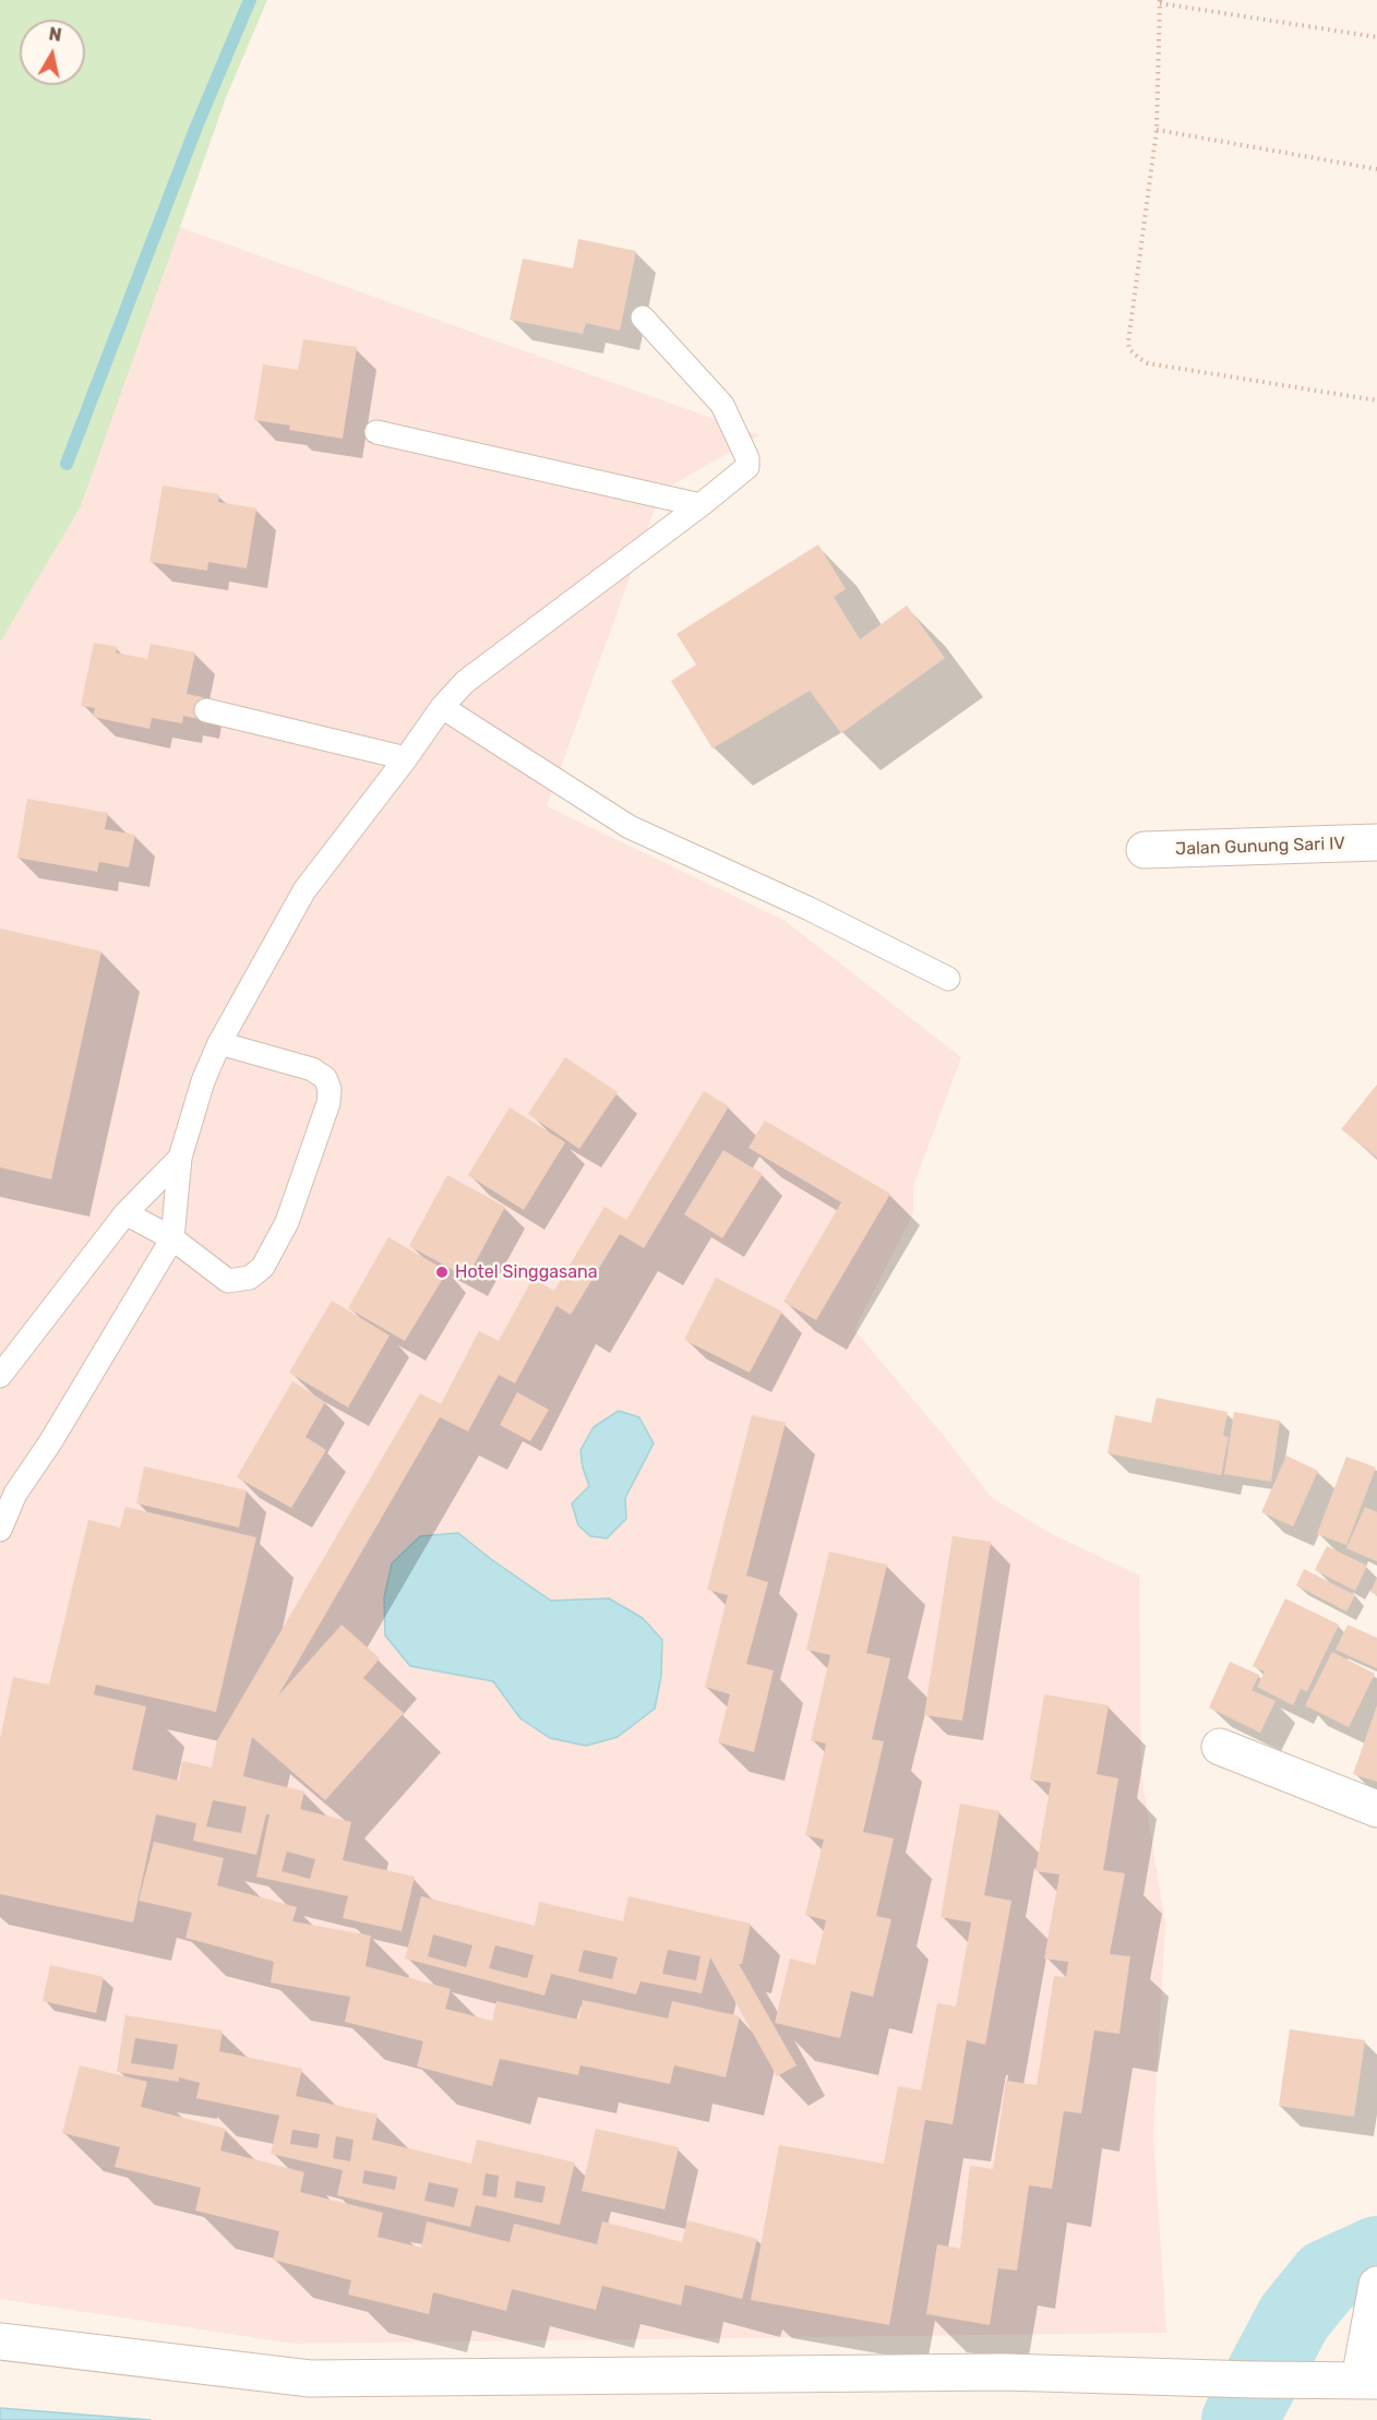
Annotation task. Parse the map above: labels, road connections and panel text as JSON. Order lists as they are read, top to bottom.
{
  "streets": {
    "street": ["Jalan Gunung Sari IV"]
  },
  "places": ["Hotel Singgasana"],
  "north": "top"
}
